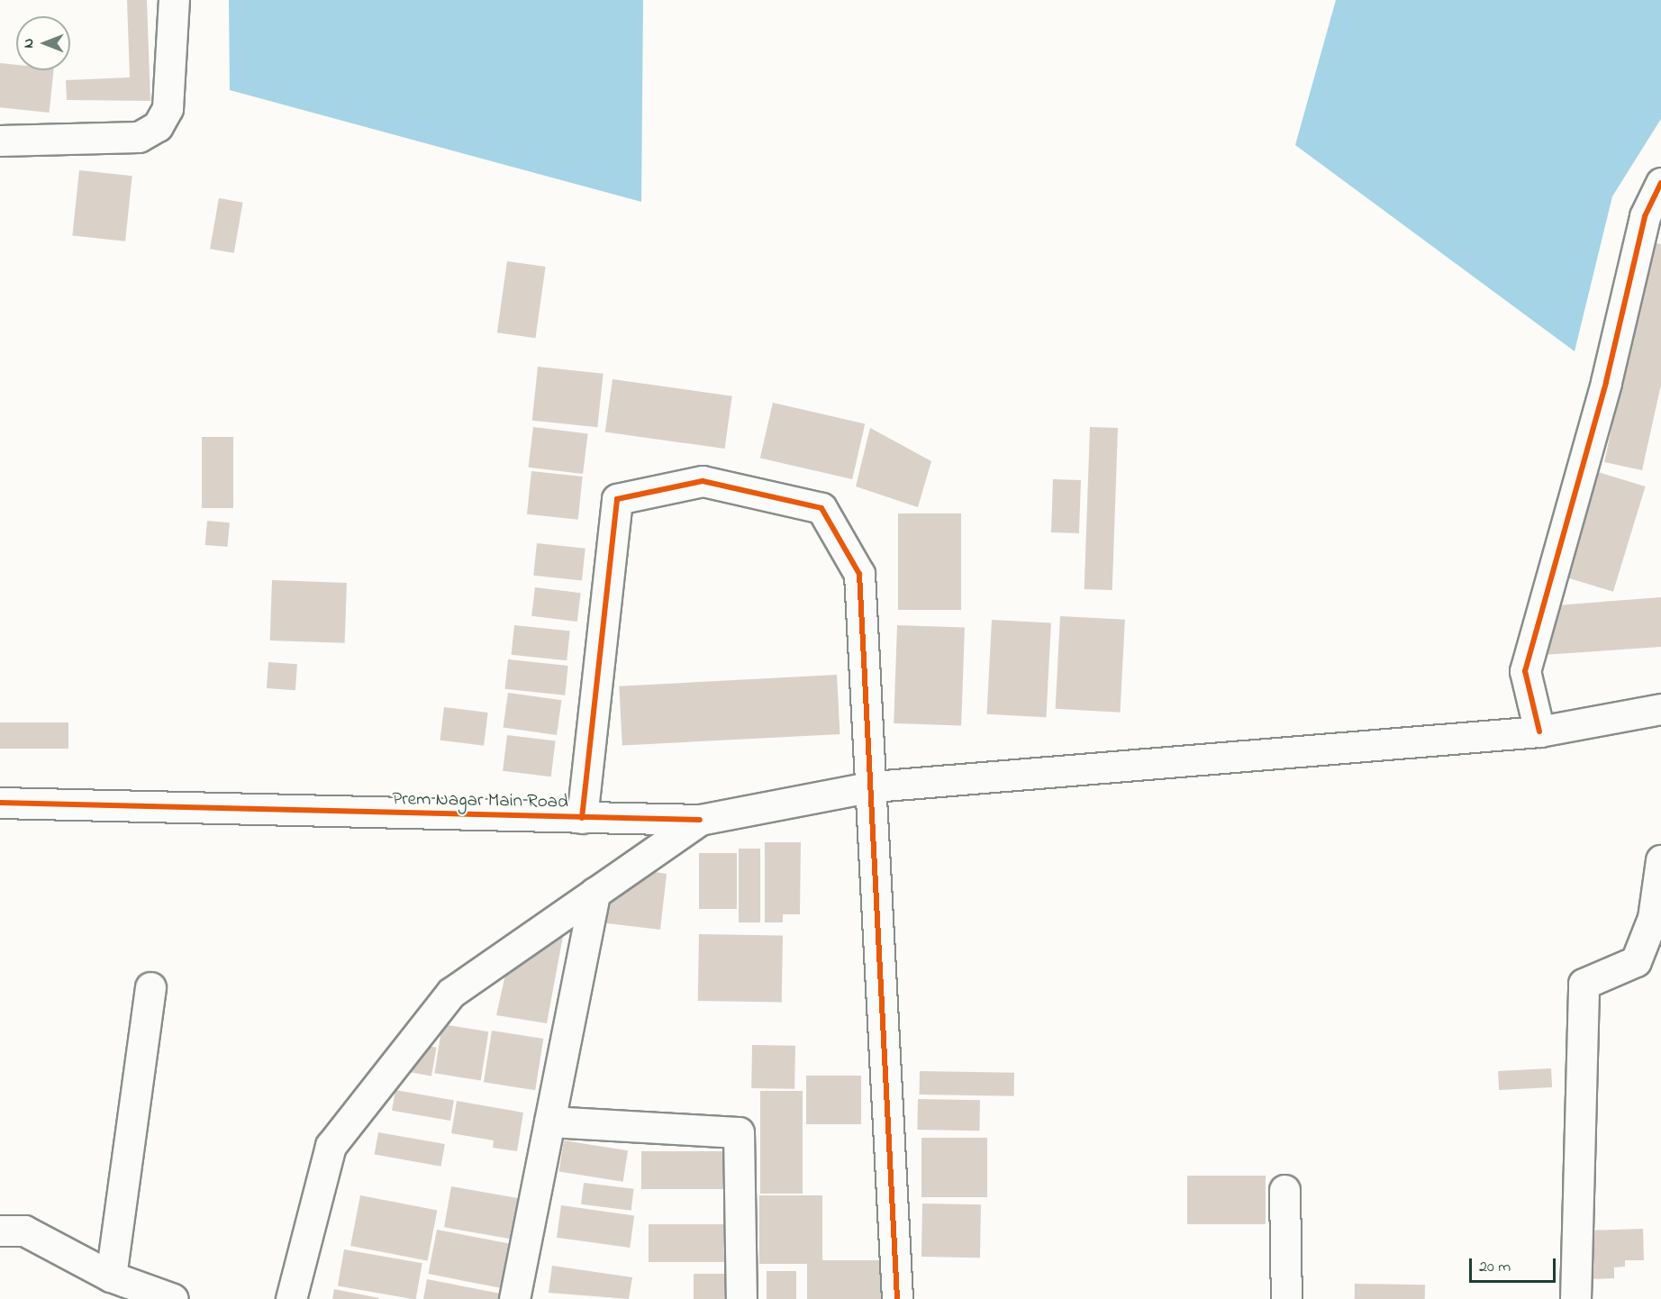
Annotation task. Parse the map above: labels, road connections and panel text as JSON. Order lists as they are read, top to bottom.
{
  "streets": {
    "street": ["Prem Nagar Main Road"]
  },
  "scale_bar": "20 m",
  "north": "left"
}
